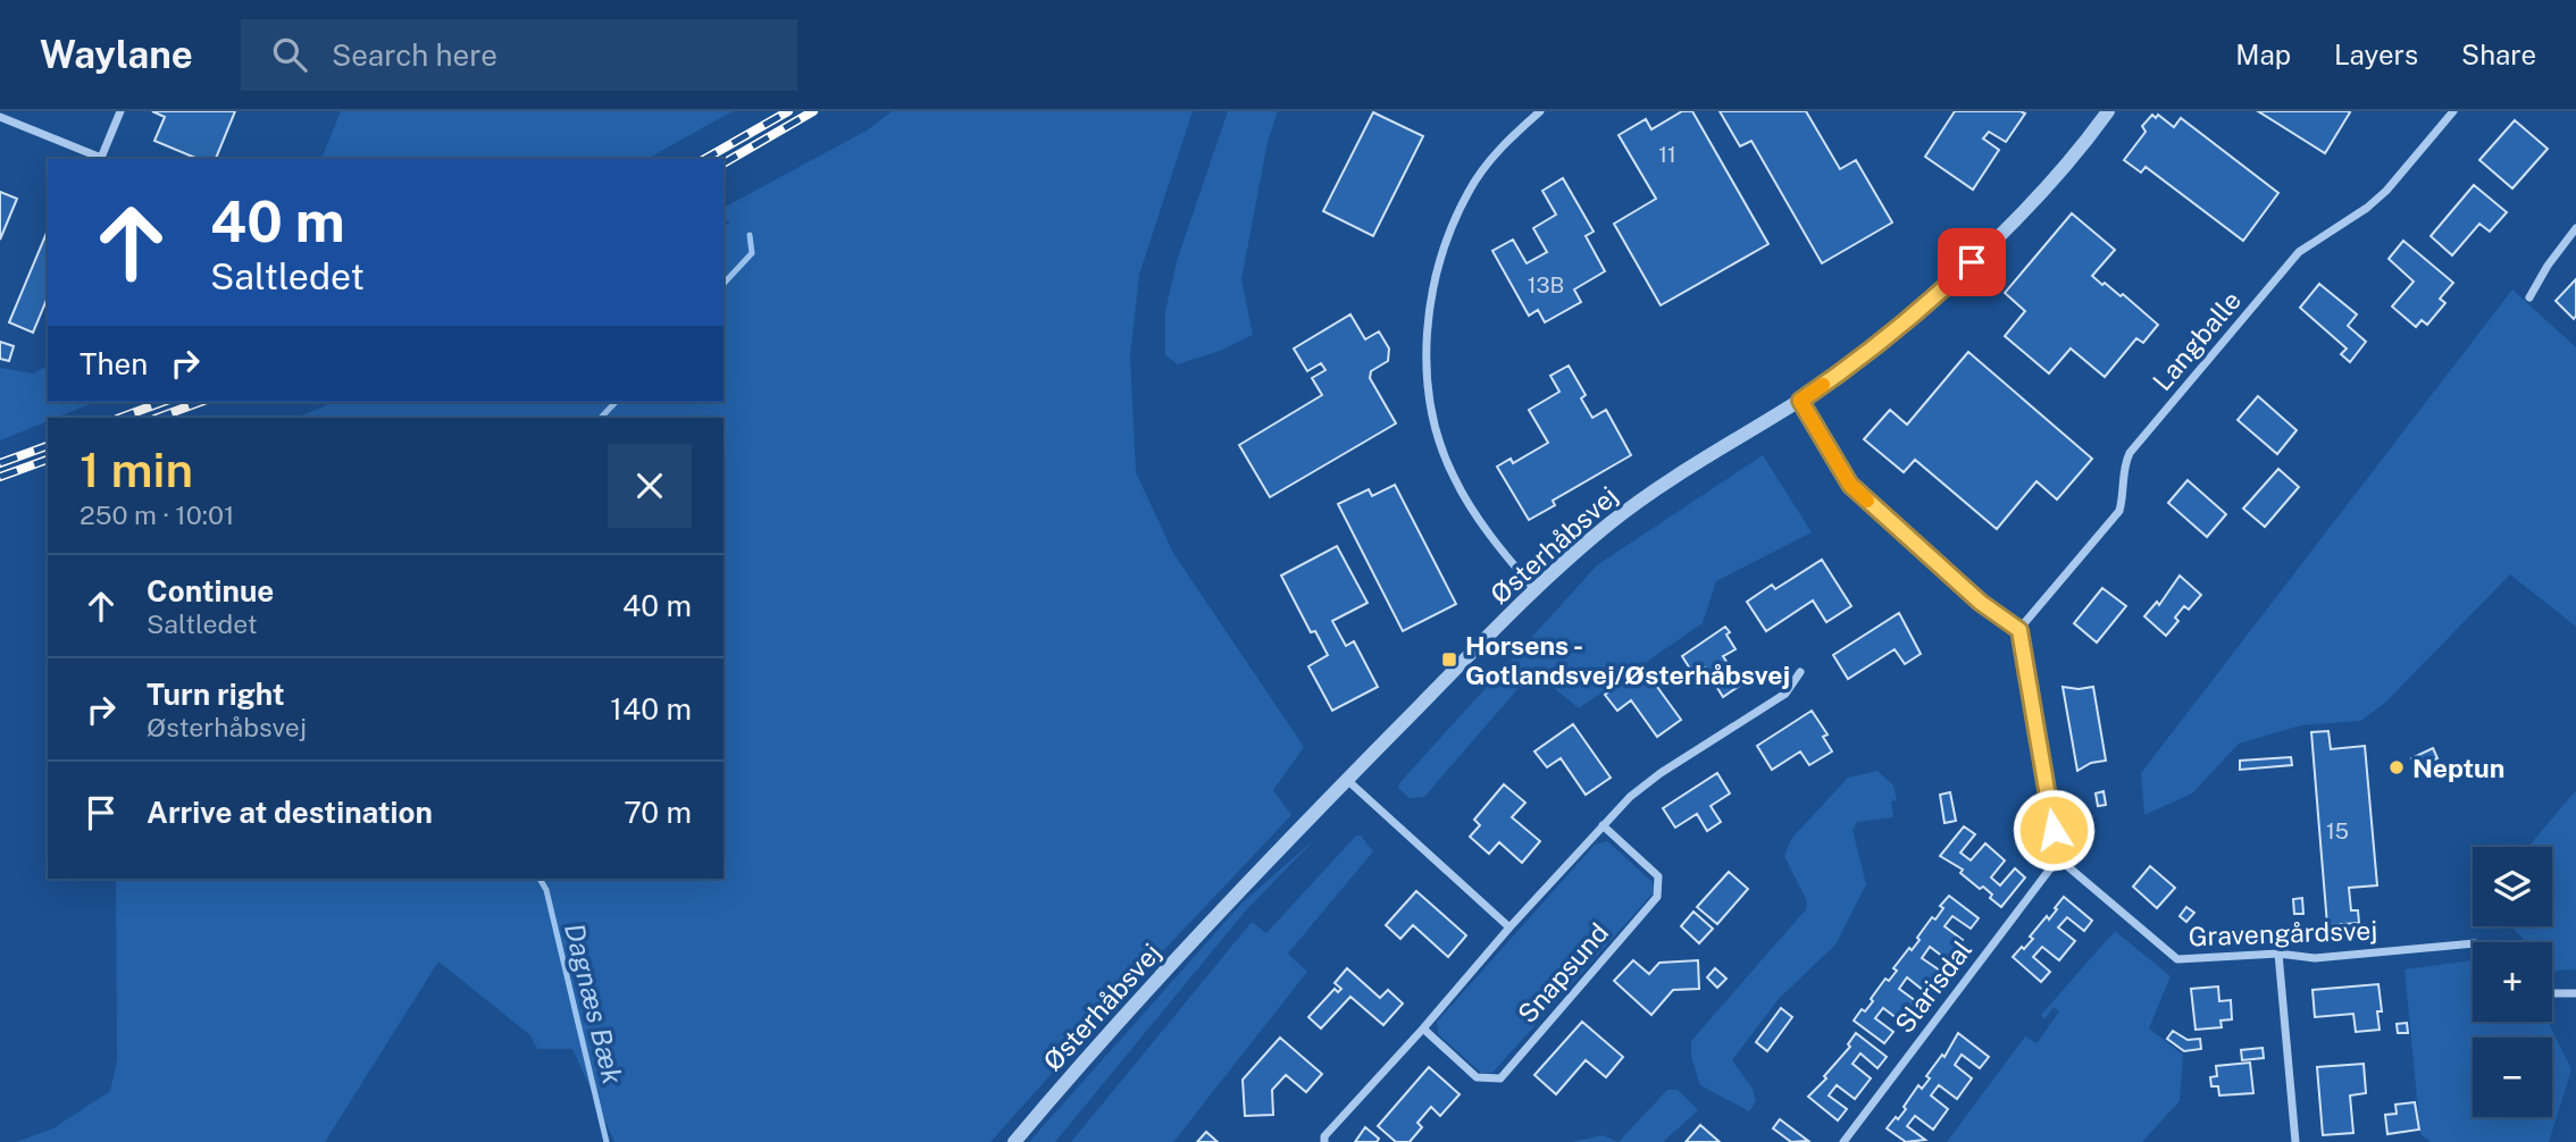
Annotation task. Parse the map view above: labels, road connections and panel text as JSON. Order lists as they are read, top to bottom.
{
  "streets": {
    "street": [
      "Langballe",
      "Østerhåbsvej",
      "Gravengårdsvej",
      "Snapsund",
      "Slarisdal"
    ]
  },
  "crossings": [
    ["Gravengårdsvej", "Slarisdal"]
  ],
  "water": ["Dagnæs Bæk"],
  "places": {
    "transit": ["Horsens - Gotlandsvej/Østerhåbsvej"],
    "other": ["Neptun"]
  },
  "house_numbers": ["11", "13B", "15"],
  "page": {
    "header": "Waylane",
    "search": "Search here",
    "nav": ["Map", "Layers", "Share"],
    "turn": ["40 m", "Saltledet"],
    "then": "Then",
    "heading": ["1 min", "250 m · 10:01"],
    "list": [
      {
        "name": "Continue",
        "note": "Saltledet",
        "value": "40 m"
      },
      {
        "name": "Turn right",
        "note": "Østerhåbsvej",
        "value": "140 m"
      },
      {
        "name": "Arrive at destination",
        "value": "70 m"
      }
    ],
    "map_buttons": ["+", "−"]
  }
}
